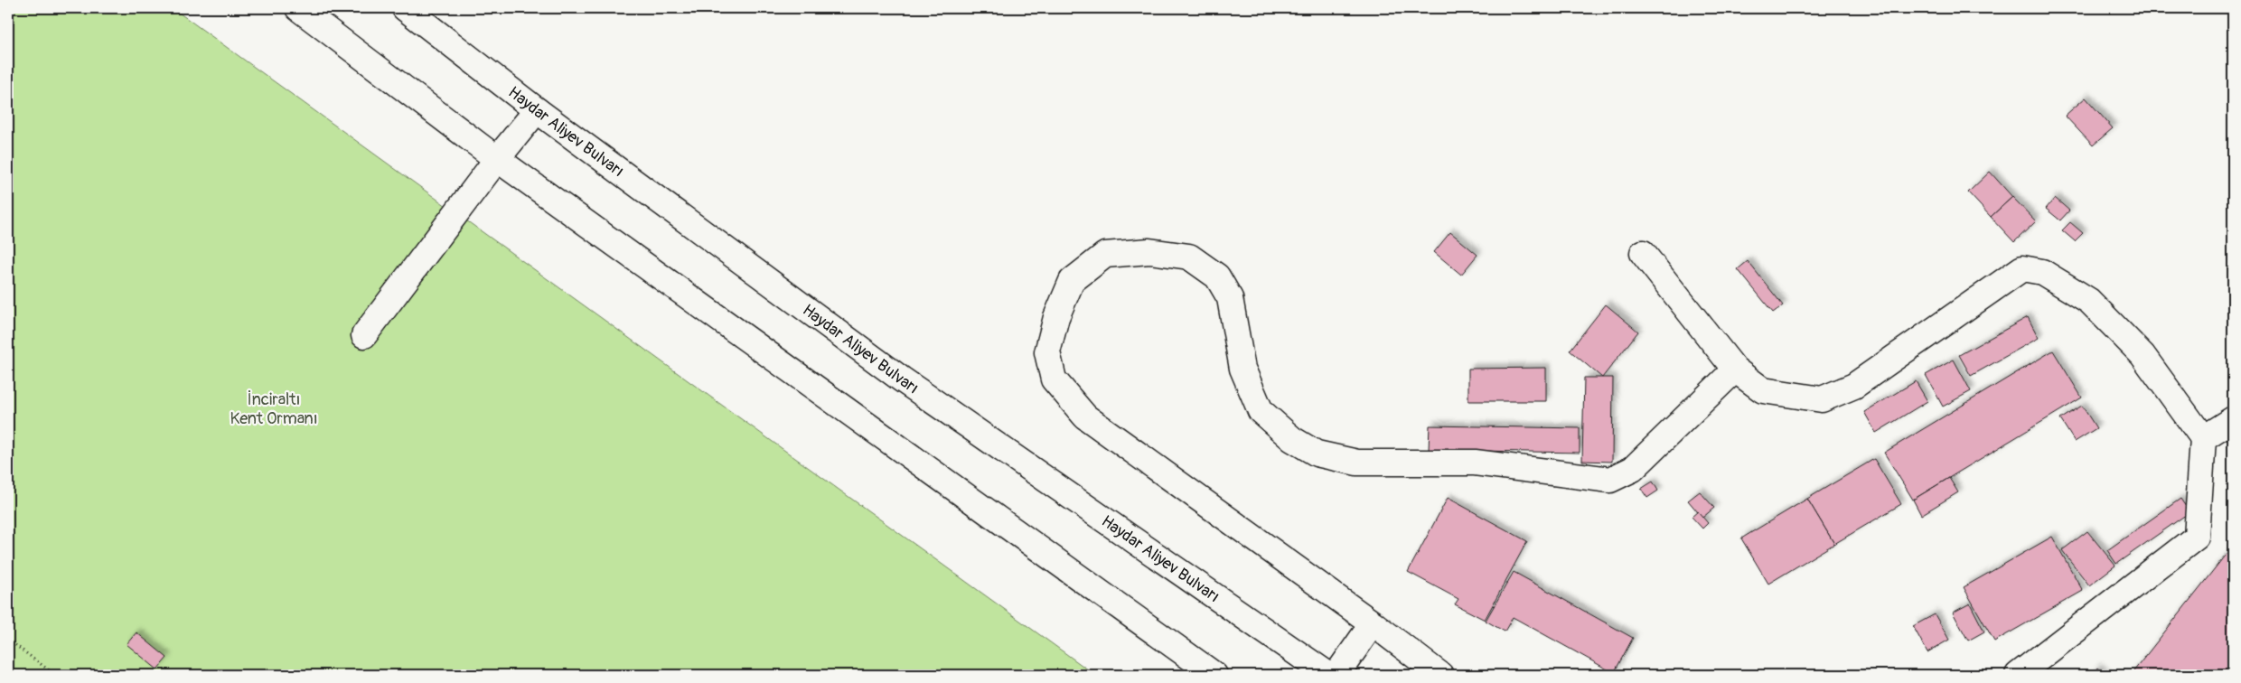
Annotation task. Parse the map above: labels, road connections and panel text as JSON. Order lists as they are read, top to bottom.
{
  "streets": {
    "main road": ["Haydar Aliyev Bulvarı"]
  },
  "parks": ["İnciraltı Kent Ormanı"]
}
